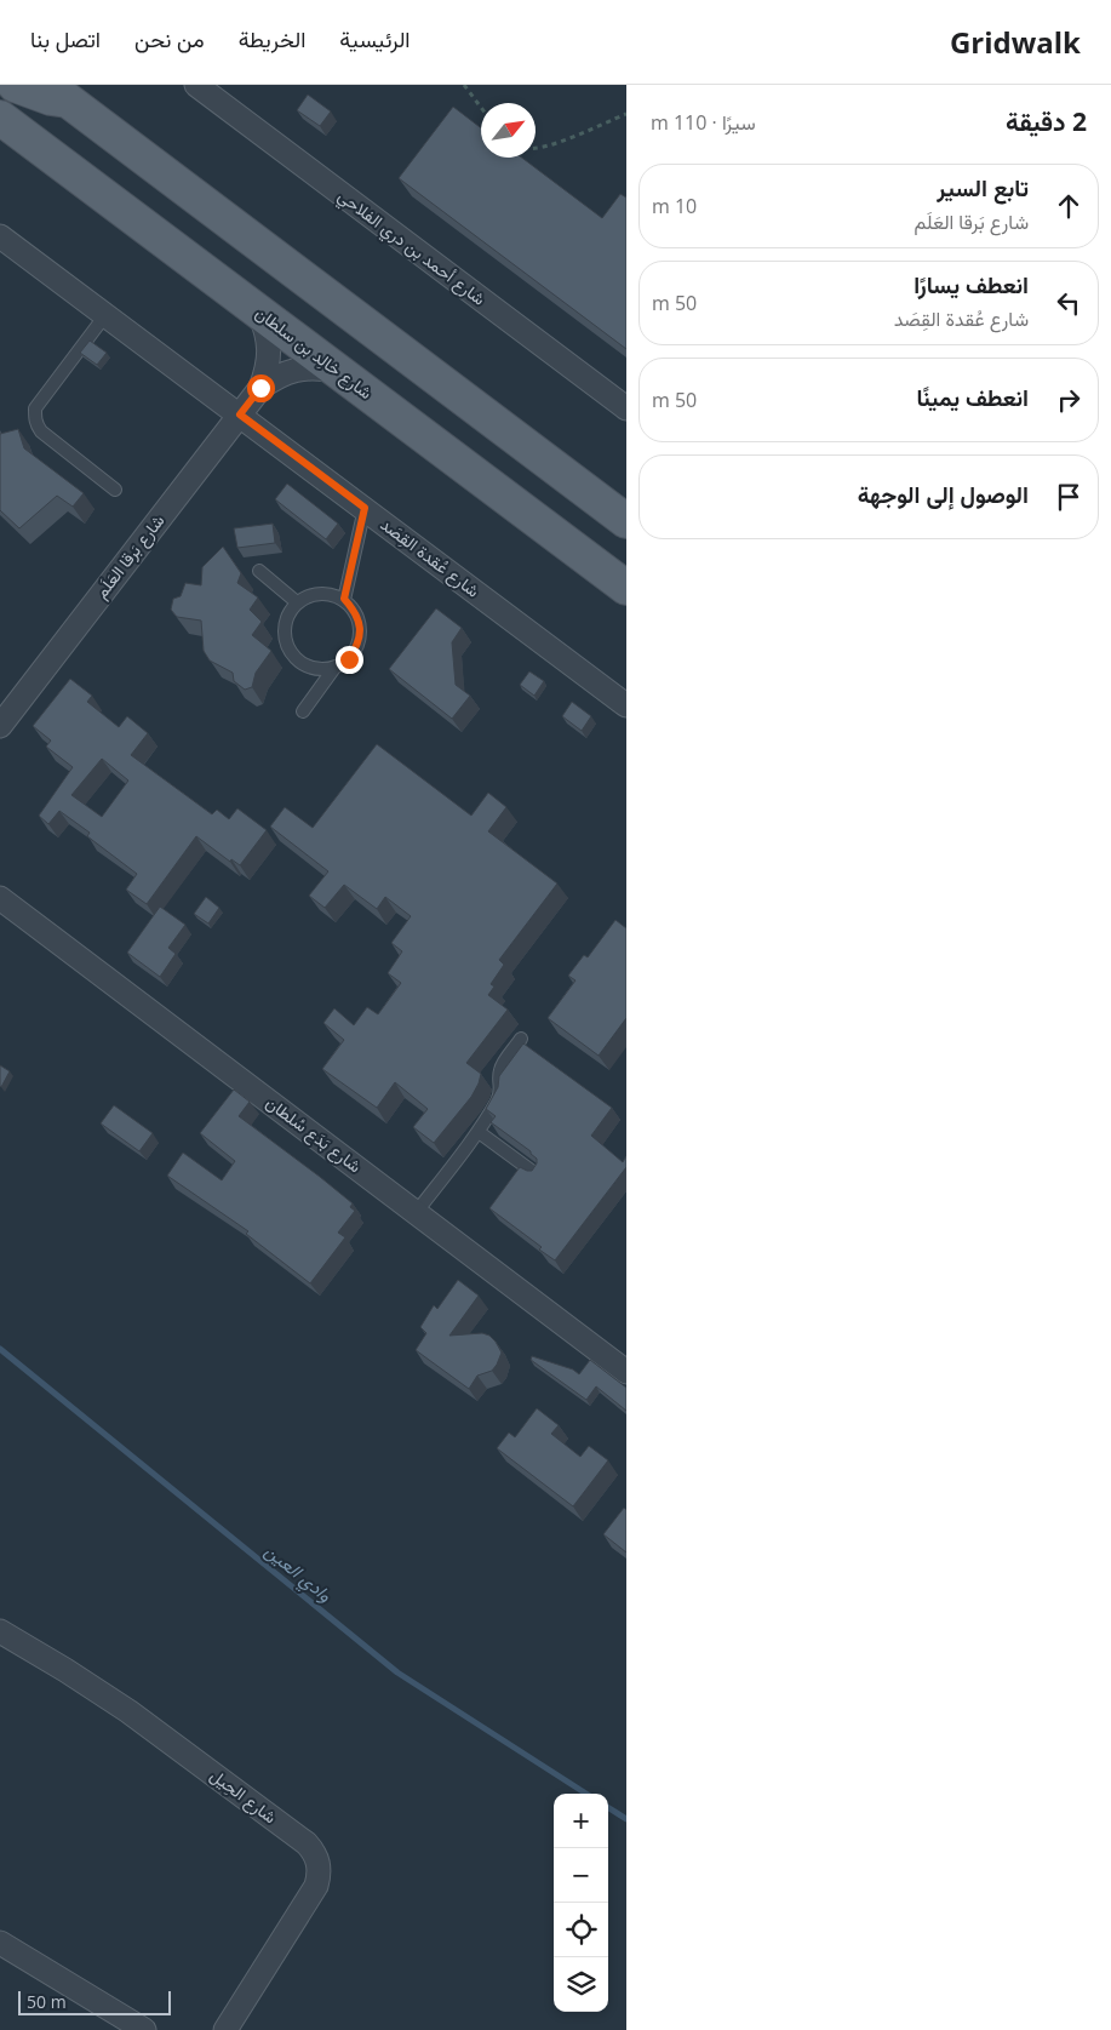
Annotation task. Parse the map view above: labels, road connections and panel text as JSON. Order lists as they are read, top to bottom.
{
  "streets": {
    "main road": ["شارع خالِد بن سلطان"],
    "street": [
      "شارع أحمد بن دري الفلاحي",
      "شارع بَرقا العَلَم",
      "شارع عُقدة القِصَد",
      "شارع بَدَع سُلطان",
      "شارع الحِيل"
    ]
  },
  "crossings": [
    ["شارع خالِد بن سلطان", "شارع بَرقا العَلَم"],
    ["شارع بَرقا العَلَم", "شارع عُقدة القِصَد"]
  ],
  "water": ["وادي العين"],
  "scale_bar": "50 m",
  "north": "top right",
  "page": {
    "header": "Gridwalk",
    "nav": [
      "الرئيسية",
      "الخريطة",
      "من نحن",
      "اتصل بنا"
    ],
    "heading": ["2 دقيقة", "سيرًا · 110 m"],
    "list": [
      ["تابع السير", "شارع بَرقا العَلَم", "10 m"],
      ["انعطف يسارًا", "شارع عُقدة القِصَد", "50 m"],
      ["انعطف يمينًا", "50 m"],
      "الوصول إلى الوجهة"
    ],
    "map_buttons": ["+", "−"],
    "scale": "50 m"
  }
}
